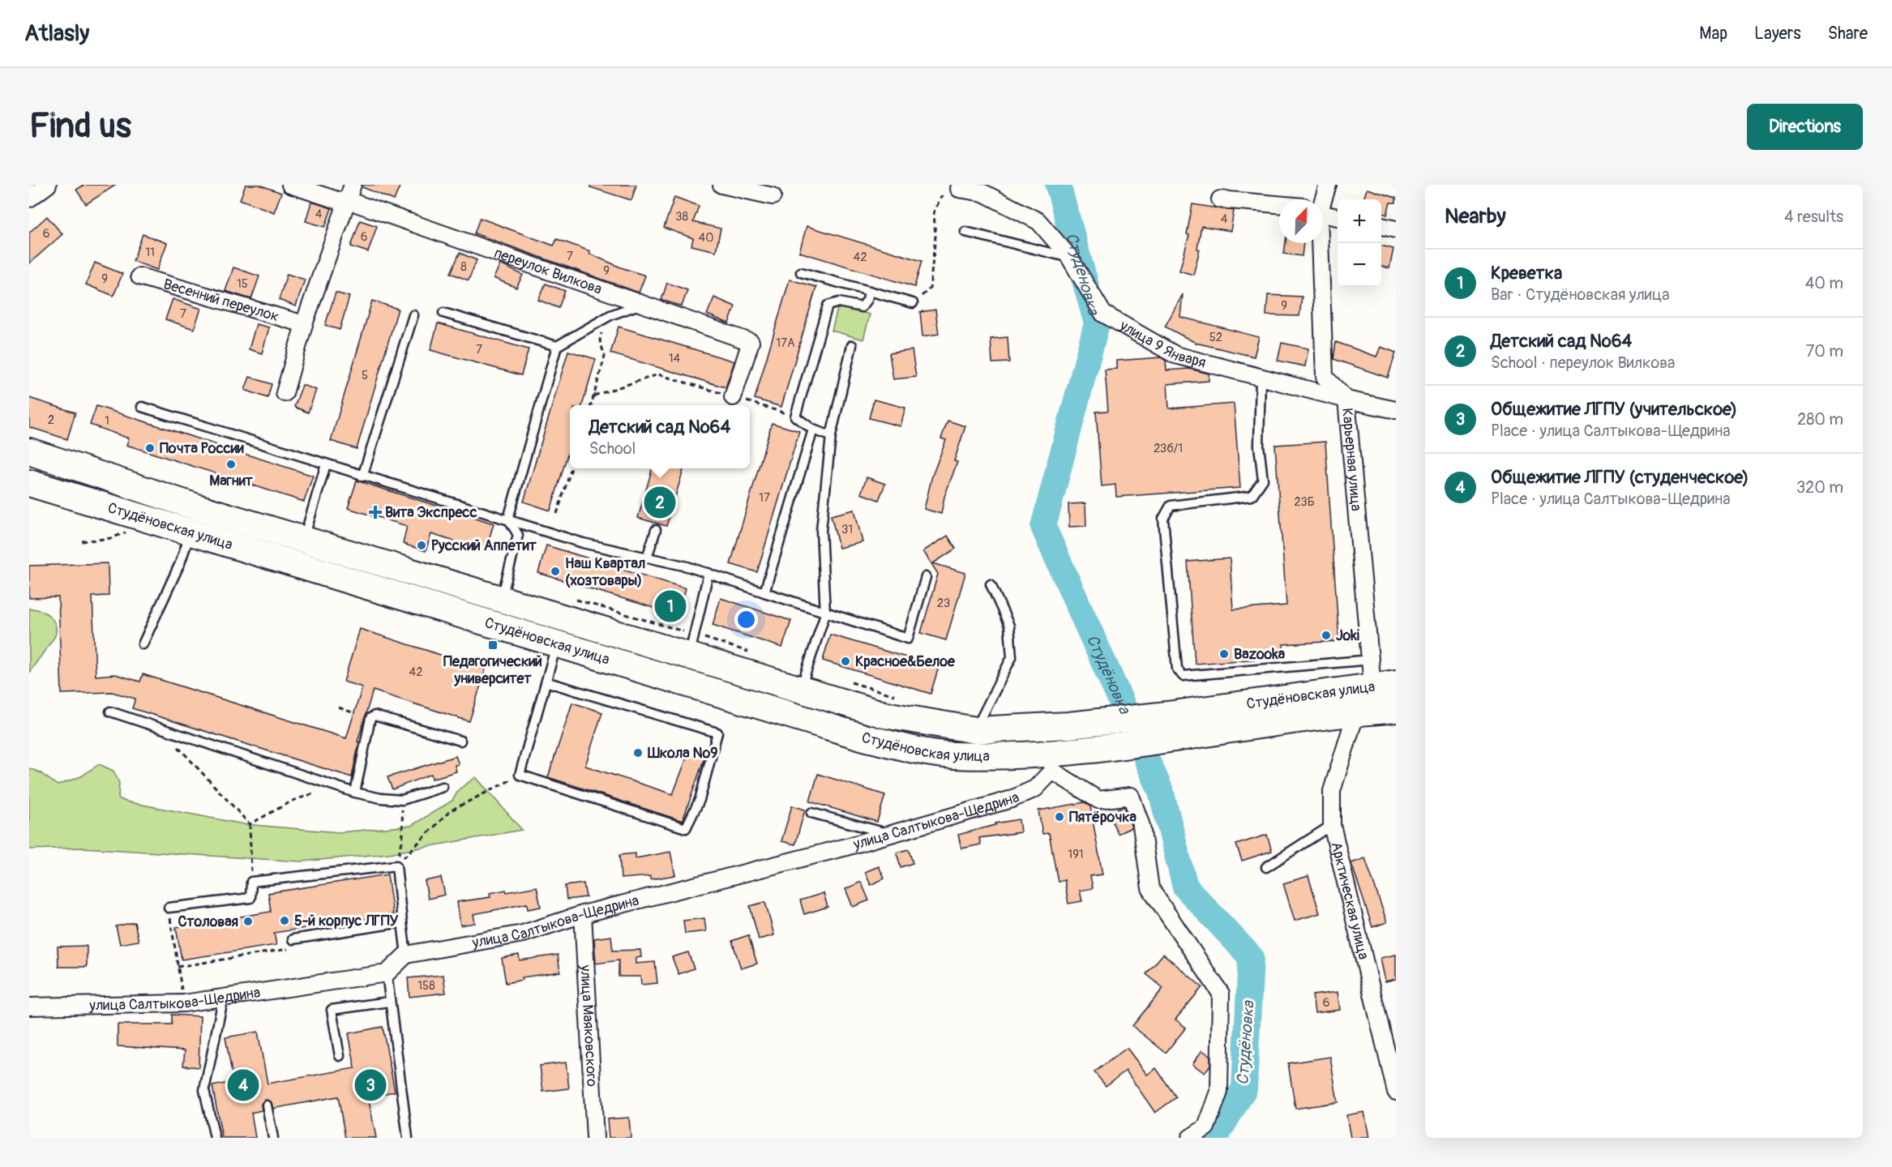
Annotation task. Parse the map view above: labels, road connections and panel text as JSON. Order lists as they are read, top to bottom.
{
  "streets": {
    "main road": ["Студёновская улица"],
    "street": [
      "переулок Вилкова",
      "Весенний переулок",
      "улица 9 Января",
      "Карьерная улица",
      "улица Салтыкова-Щедрина",
      "Арктическая улица",
      "улица Маяковского"
    ]
  },
  "crossings": [
    ["улица 9 Января", "Карьерная улица"],
    ["Карьерная улица", "Студёновская улица"],
    ["Студёновская улица", "улица Салтыкова-Щедрина"],
    ["Студёновская улица", "Арктическая улица"],
    ["улица Салтыкова-Щедрина", "улица Маяковского"]
  ],
  "water": ["Студёновка"],
  "places": {
    "other": [
      "Почта России",
      "Магнит",
      "Русский Аппетит",
      "Наш Квартал (хозтовары)",
      "Joki",
      "Bazooka",
      "Красное&Белое",
      "Школа №9",
      "Пятёрочка",
      "5-й корпус ЛГПУ",
      "Столовая"
    ],
    "health": ["Вита Экспресс"],
    "transit": ["Педагогический университет"]
  },
  "house_numbers": [
    "4",
    "38",
    "4",
    "6",
    "6",
    "40",
    "11",
    "7",
    "42",
    "8",
    "9",
    "9",
    "15",
    "9",
    "7",
    "52",
    "17А",
    "7",
    "14",
    "5",
    "2",
    "1",
    "23б/1",
    "17",
    "23Б",
    "31",
    "23",
    "42",
    "191",
    "158",
    "6"
  ],
  "north": "top right",
  "page": {
    "header": "Atlasly",
    "nav": ["Map", "Layers", "Share"],
    "buttons": "Directions",
    "title": "Find us",
    "heading": ["Nearby", "4 results"],
    "map_buttons": ["+", "−"],
    "list": [
      {
        "mark": "1",
        "name": "Креветка",
        "note": "Bar · Студёновская улица",
        "value": "40 m"
      },
      {
        "mark": "2",
        "name": "Детский сад №64",
        "note": "School · переулок Вилкова",
        "value": "70 m"
      },
      {
        "mark": "3",
        "name": "Общежитие ЛГПУ (учительское)",
        "note": "Place · улица Салтыкова-Щедрина",
        "value": "280 m"
      },
      {
        "mark": "4",
        "name": "Общежитие ЛГПУ (студенческое)",
        "note": "Place · улица Салтыкова-Щедрина",
        "value": "320 m"
      }
    ],
    "popup": ["Детский сад №64", "School"],
    "pins": [
      "2",
      "1",
      "3",
      "4"
    ]
  }
}
